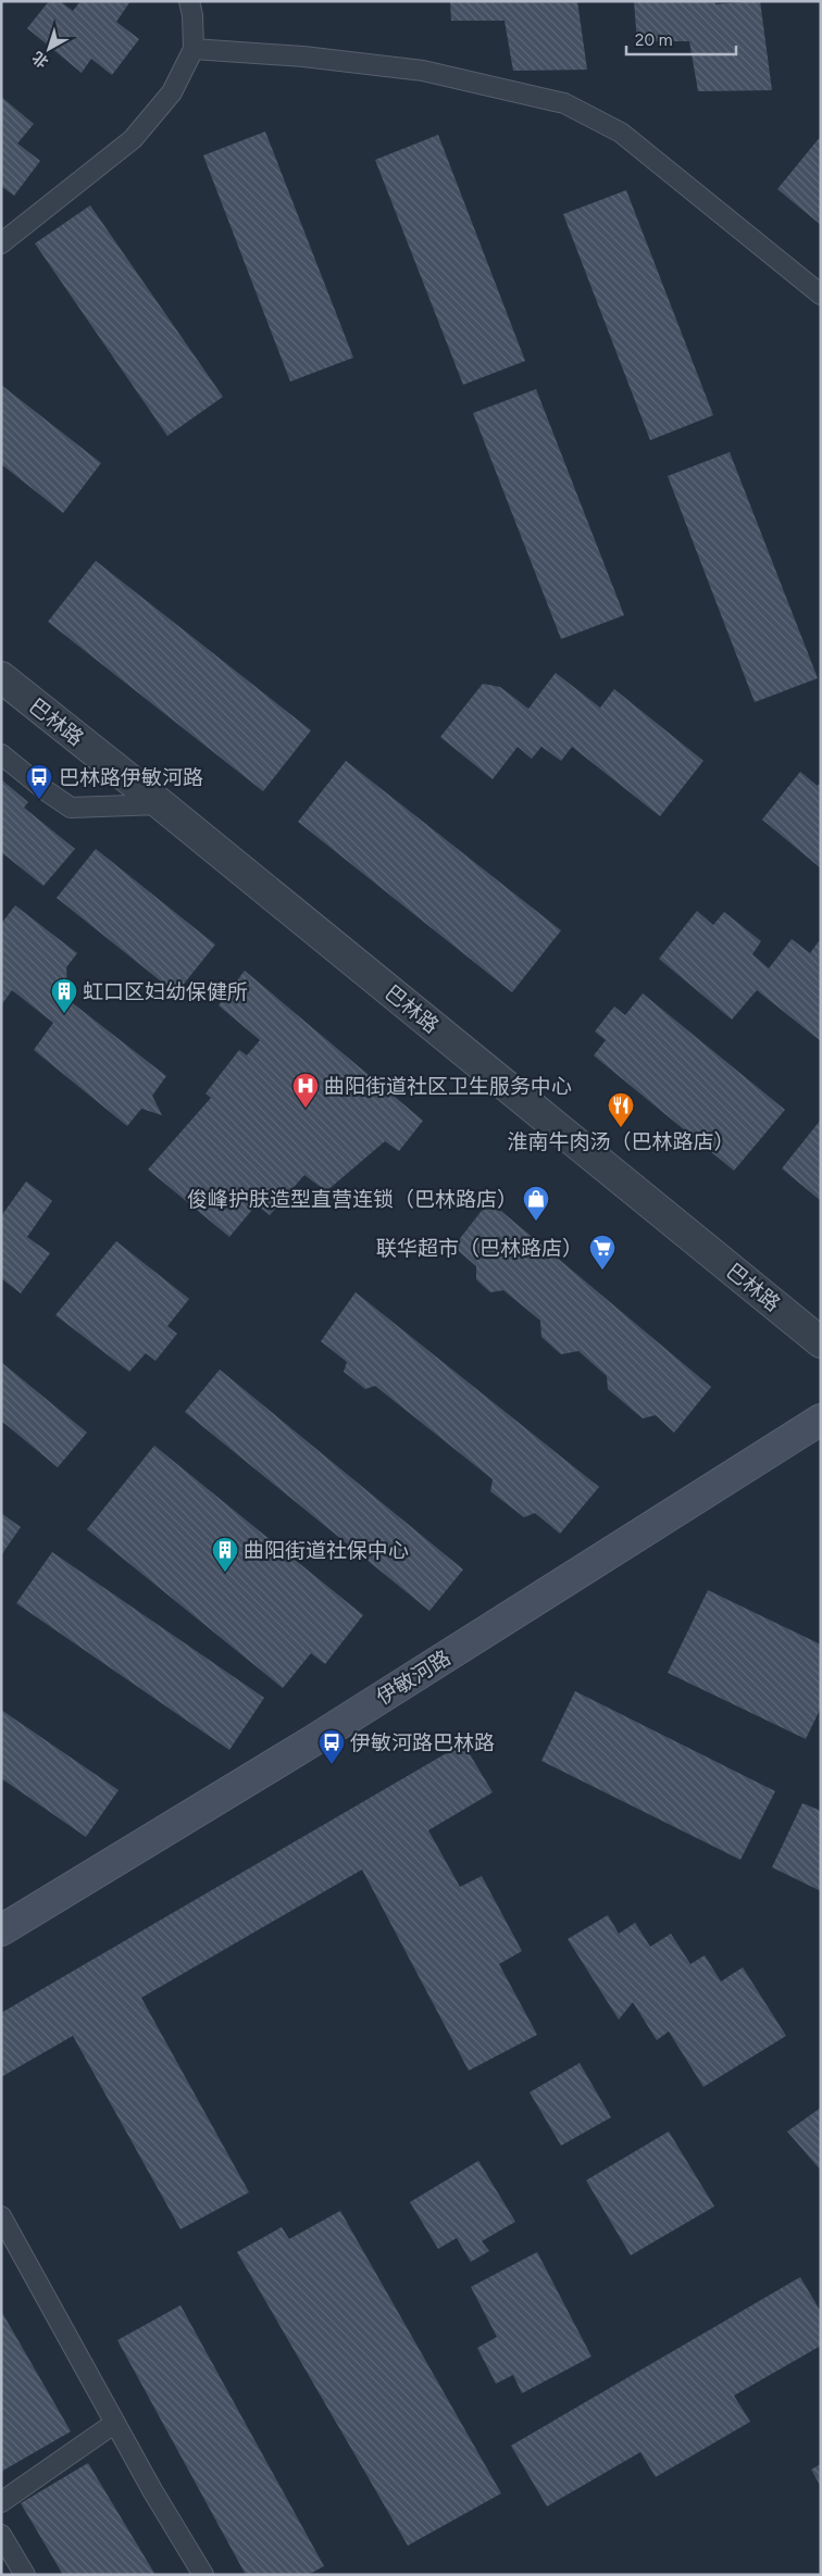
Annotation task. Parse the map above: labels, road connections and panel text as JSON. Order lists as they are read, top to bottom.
{
  "streets": {
    "street": ["巴林路", "伊敏河路"]
  },
  "places": {
    "bus stop": ["巴林路伊敏河路", "伊敏河路巴林路"],
    "building": ["虹口区妇幼保健所", "曲阳街道社保中心"],
    "hospital": ["曲阳街道社区卫生服务中心"],
    "restaurant": ["淮南牛肉汤（巴林路店）"],
    "shop": ["俊峰护肤造型直营连锁（巴林路店）"],
    "supermarket": ["联华超市（巴林路店）"]
  },
  "scale_bar": "20 m",
  "north": "bottom left"
}
